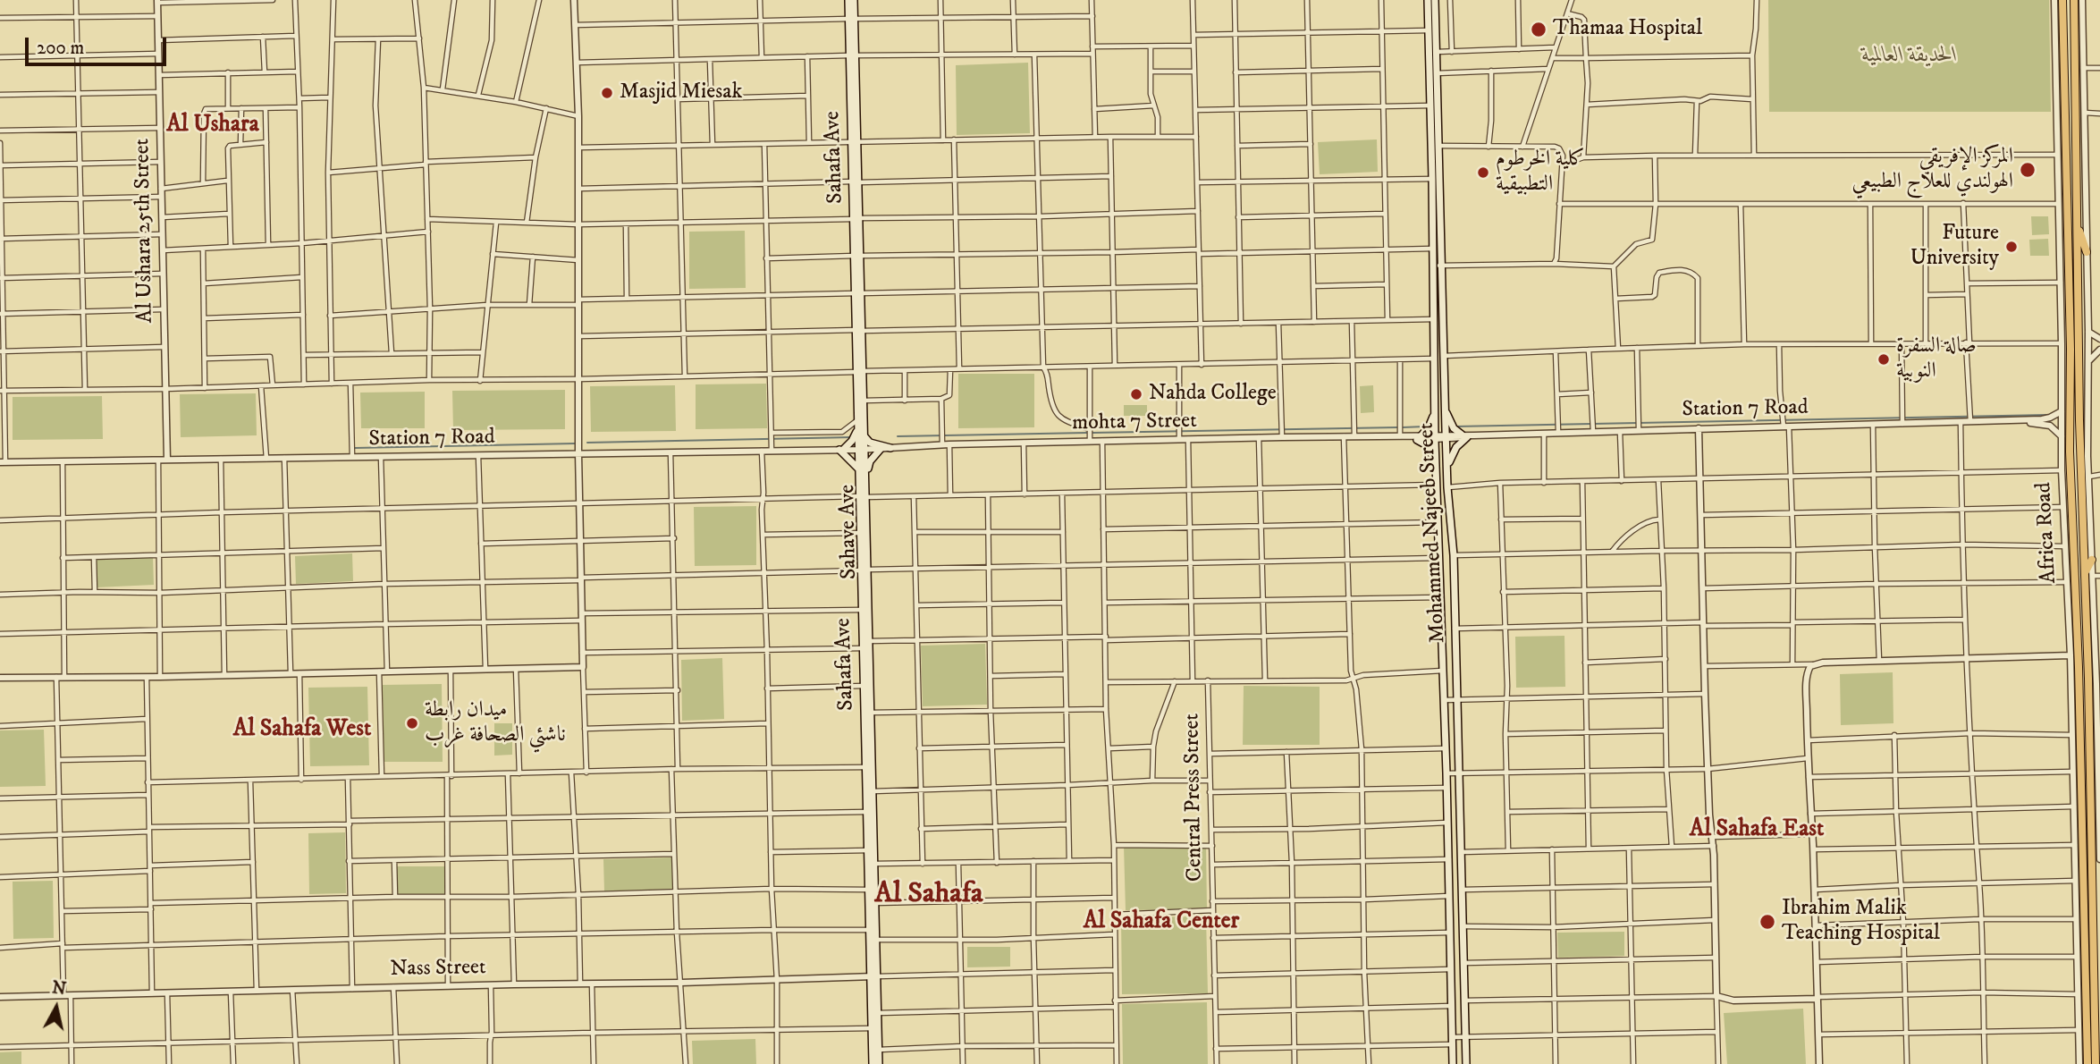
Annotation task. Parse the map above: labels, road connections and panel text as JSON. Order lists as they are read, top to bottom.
{
  "streets": {
    "highway": ["Africa Road"],
    "main road": ["Sahafa Ave", "Sahave Ave", "Mohammed Najeeb Street"],
    "street": [
      "Al Ushara 25th Street",
      "Station 7 Road",
      "mohta 7 Street",
      "Central Press Street",
      "Nass Street"
    ]
  },
  "crossings": [
    ["Sahafa Ave", "Station 7 Road"],
    ["Sahafa Ave", "mohta 7 Street"],
    ["Sahafa Ave", "Sahave Ave"],
    ["Sahafa Ave", "Nass Street"],
    ["Al Ushara 25th Street", "Station 7 Road"],
    ["Station 7 Road", "mohta 7 Street"],
    ["Station 7 Road", "Sahave Ave"],
    ["Station 7 Road", "Mohammed Najeeb Street"],
    ["mohta 7 Street", "Sahave Ave"],
    ["Sahave Ave", "Nass Street"]
  ],
  "districts": [
    "Al Ushara",
    "Al Sahafa West",
    "Al Sahafa East",
    "Al Sahafa",
    "Al Sahafa Center"
  ],
  "parks": ["الحديقة العالمية"],
  "places": [
    "Thamaa Hospital",
    "Masjid Miesak",
    "المركز الإفريقي الهولندي للعلاج الطبيعي",
    "كلية الخرطوم التطبيقية",
    "Future University",
    "صالة السفرة النوبية",
    "Nahda College",
    "ميدان رابطة ناشئي الصحافة غرب",
    "Ibrahim Malik Teaching Hospital"
  ],
  "scale_bar": "200 m",
  "north": "top"
}
